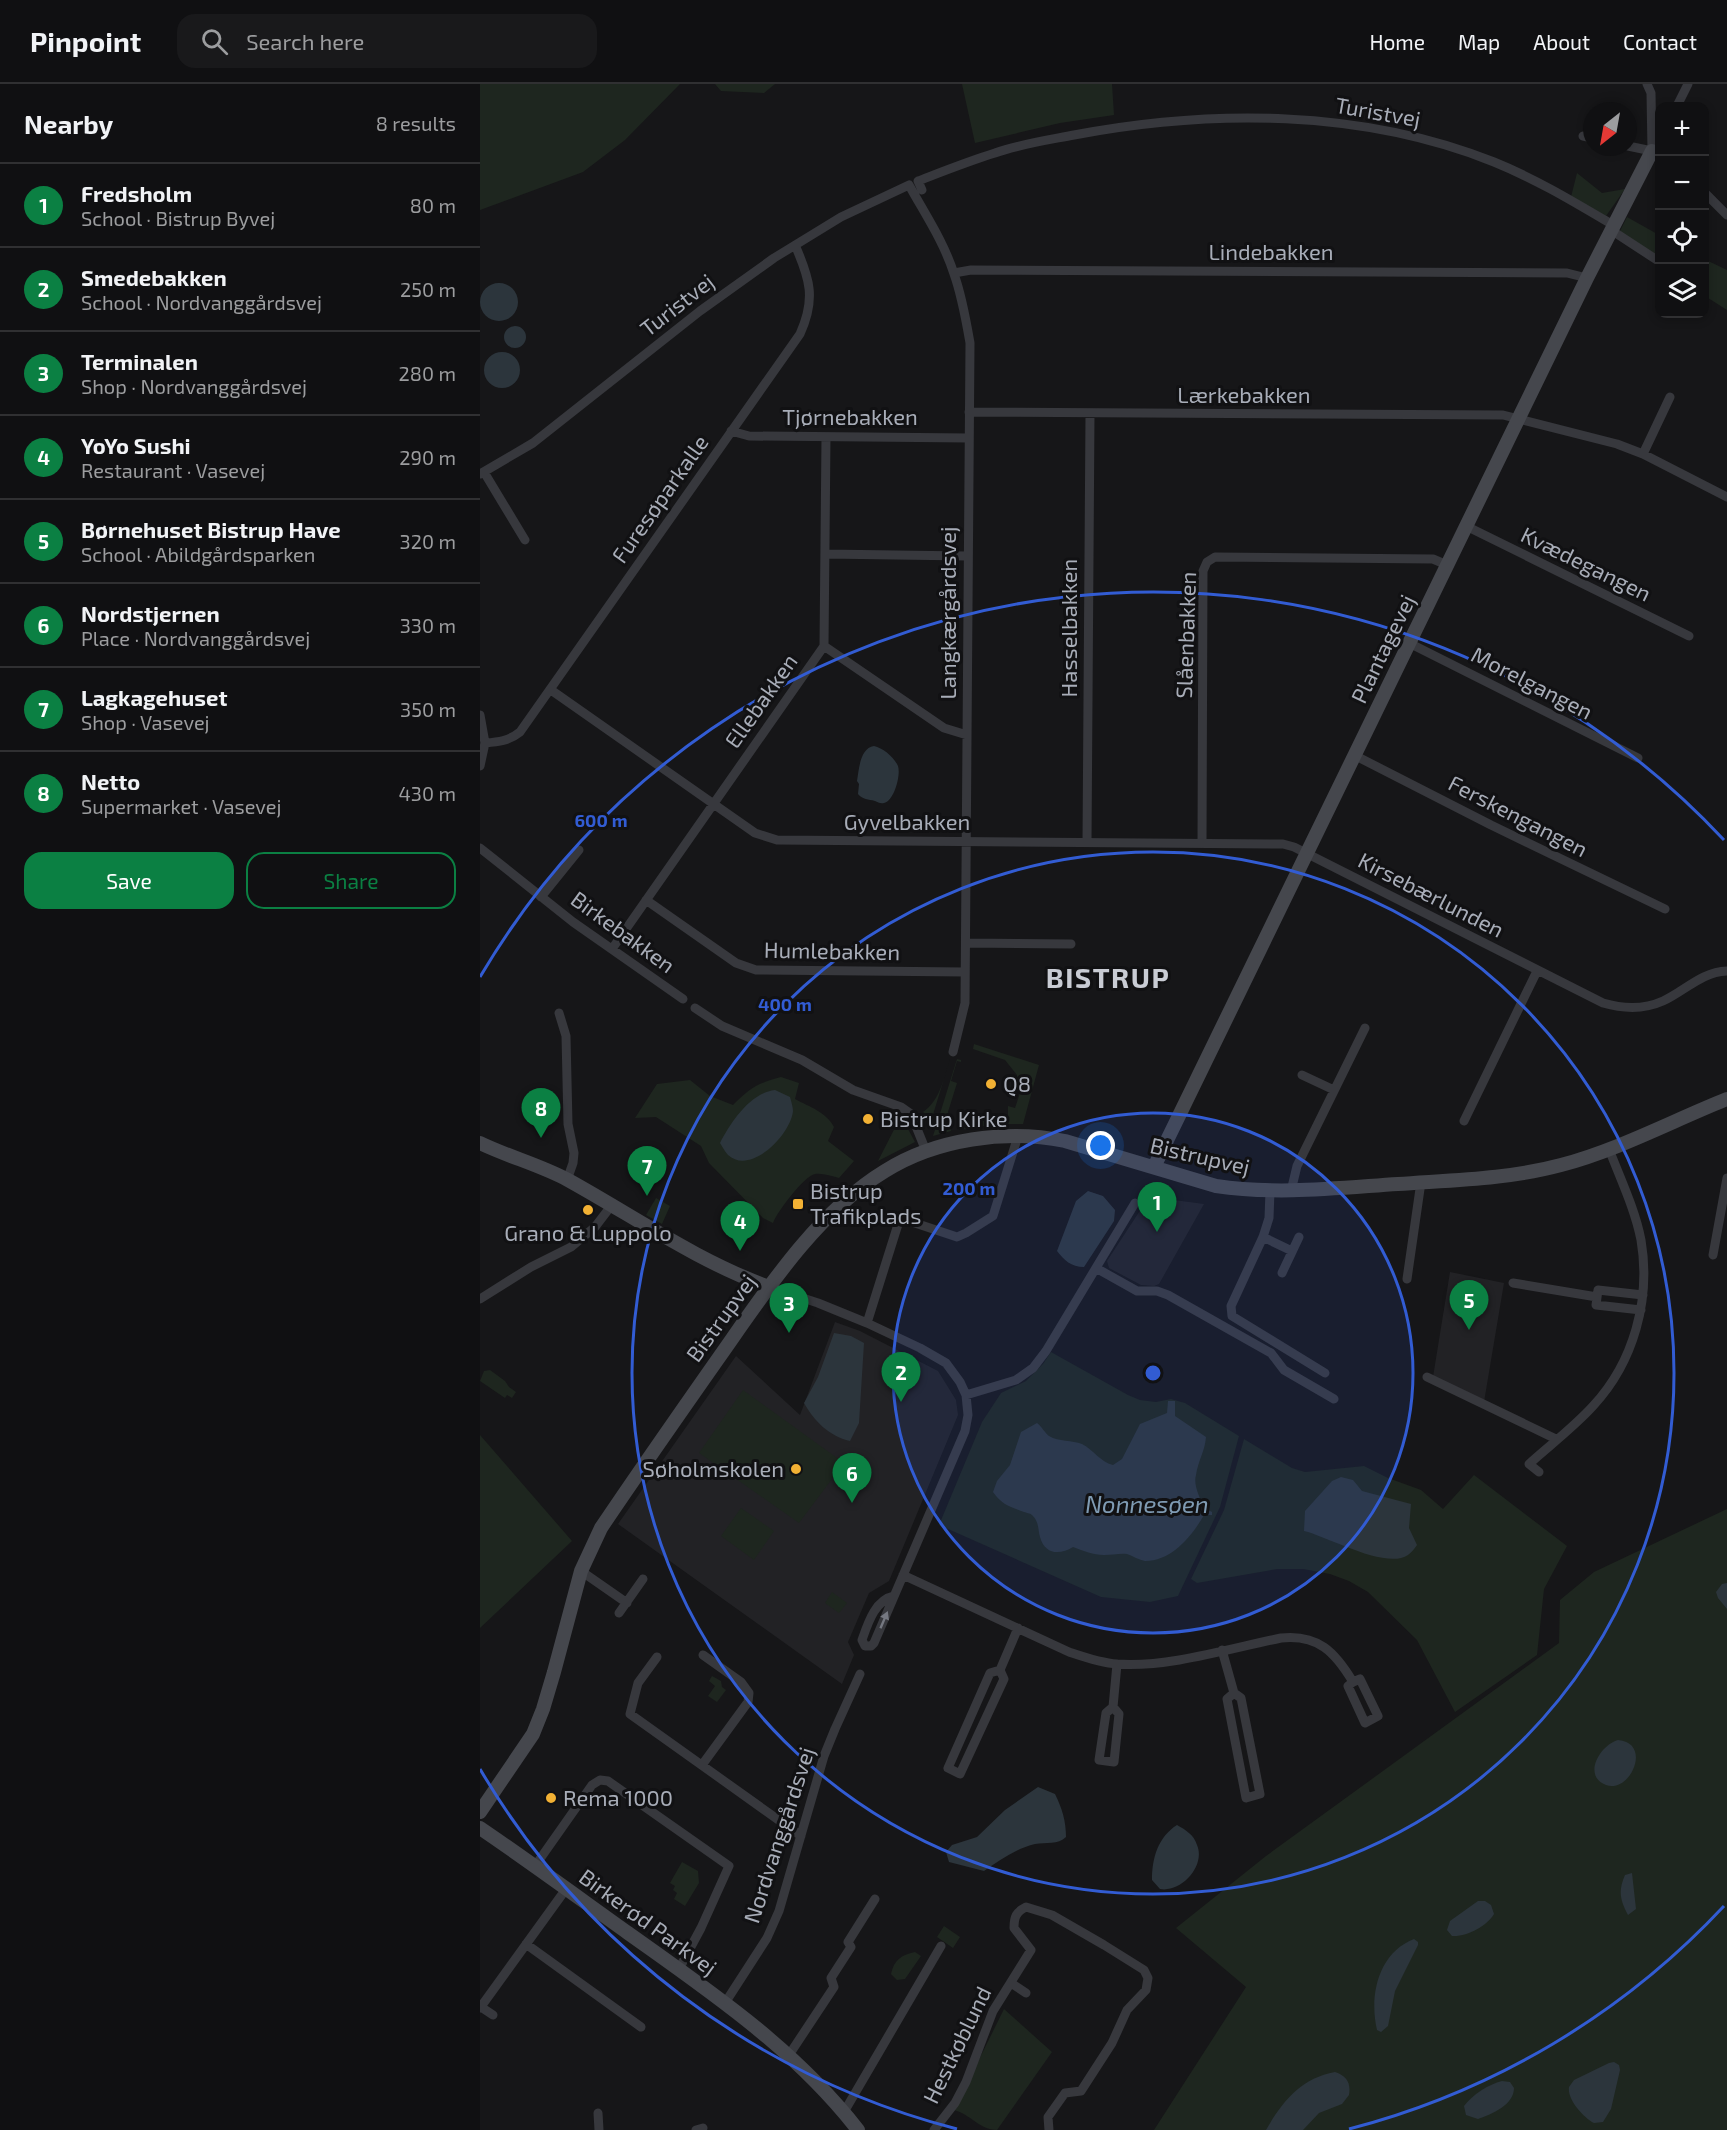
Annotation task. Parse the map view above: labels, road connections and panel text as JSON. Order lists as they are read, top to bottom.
{
  "streets": {
    "street": [
      "Turistvej",
      "Lindebakken",
      "Lærkebakken",
      "Tjørnebakken",
      "Furesøparkalle",
      "Kvædegangen",
      "Langkærgårdsvej",
      "Hasselbakken",
      "Slåenbakken",
      "Plantagevej",
      "Morelgangen",
      "Ellebakken",
      "Ferskengangen",
      "Gyvelbakken",
      "Kirsebærlunden",
      "Birkebakken",
      "Humlebakken",
      "Bistrupvej",
      "Nordvanggårdsvej",
      "Birkerød Parkvej",
      "Hestkøblund"
    ]
  },
  "crossings": [
    ["Turistvej", "Furesøparkalle"],
    ["Turistvej", "Langkærgårdsvej"],
    ["Turistvej", "Plantagevej"],
    ["Lindebakken", "Langkærgårdsvej"],
    ["Lindebakken", "Plantagevej"],
    ["Lærkebakken", "Langkærgårdsvej"],
    ["Lærkebakken", "Hasselbakken"],
    ["Lærkebakken", "Plantagevej"],
    ["Tjørnebakken", "Furesøparkalle"],
    ["Tjørnebakken", "Langkærgårdsvej"],
    ["Tjørnebakken", "Ellebakken"],
    ["Furesøparkalle", "Gyvelbakken"],
    ["Kvædegangen", "Plantagevej"],
    ["Langkærgårdsvej", "Gyvelbakken"],
    ["Langkærgårdsvej", "Humlebakken"],
    ["Hasselbakken", "Gyvelbakken"],
    ["Slåenbakken", "Plantagevej"],
    ["Slåenbakken", "Gyvelbakken"],
    ["Plantagevej", "Morelgangen"],
    ["Plantagevej", "Ferskengangen"],
    ["Plantagevej", "Gyvelbakken"],
    ["Plantagevej", "Kirsebærlunden"],
    ["Plantagevej", "Bistrupvej"],
    ["Ellebakken", "Gyvelbakken"],
    ["Ellebakken", "Birkebakken"],
    ["Ellebakken", "Humlebakken"],
    ["Gyvelbakken", "Kirsebærlunden"],
    ["Nordvanggårdsvej", "Birkerød Parkvej"]
  ],
  "districts": ["BISTRUP"],
  "water": ["Nonnesøen"],
  "places": {
    "other": [
      "Q8",
      "Bistrup Kirke",
      "Grano & Luppolo",
      "Søholmskolen",
      "Rema 1000"
    ],
    "transit": ["Bistrup Trafikplads"]
  },
  "north": "bottom left",
  "page": {
    "header": "Pinpoint",
    "search": "Search here",
    "nav": [
      "Home",
      "Map",
      "About",
      "Contact"
    ],
    "heading": ["Nearby", "8 results"],
    "map_buttons": ["+", "−"],
    "list": [
      {
        "mark": "1",
        "name": "Fredsholm",
        "note": "School · Bistrup Byvej",
        "value": "80 m"
      },
      {
        "mark": "2",
        "name": "Smedebakken",
        "note": "School · Nordvanggårdsvej",
        "value": "250 m"
      },
      {
        "mark": "3",
        "name": "Terminalen",
        "note": "Shop · Nordvanggårdsvej",
        "value": "280 m"
      },
      {
        "mark": "4",
        "name": "YoYo Sushi",
        "note": "Restaurant · Vasevej",
        "value": "290 m"
      },
      {
        "mark": "5",
        "name": "Børnehuset Bistrup Have",
        "note": "School · Abildgårdsparken",
        "value": "320 m"
      },
      {
        "mark": "6",
        "name": "Nordstjernen",
        "note": "Place · Nordvanggårdsvej",
        "value": "330 m"
      },
      {
        "mark": "7",
        "name": "Lagkagehuset",
        "note": "Shop · Vasevej",
        "value": "350 m"
      },
      {
        "mark": "8",
        "name": "Netto",
        "note": "Supermarket · Vasevej",
        "value": "430 m"
      }
    ],
    "buttons": ["Save", "Share"],
    "pins": [
      "8",
      "7",
      "1",
      "4",
      "5",
      "3",
      "2",
      "6"
    ]
  },
  "rings": ["600 m", "400 m", "200 m"]
}
